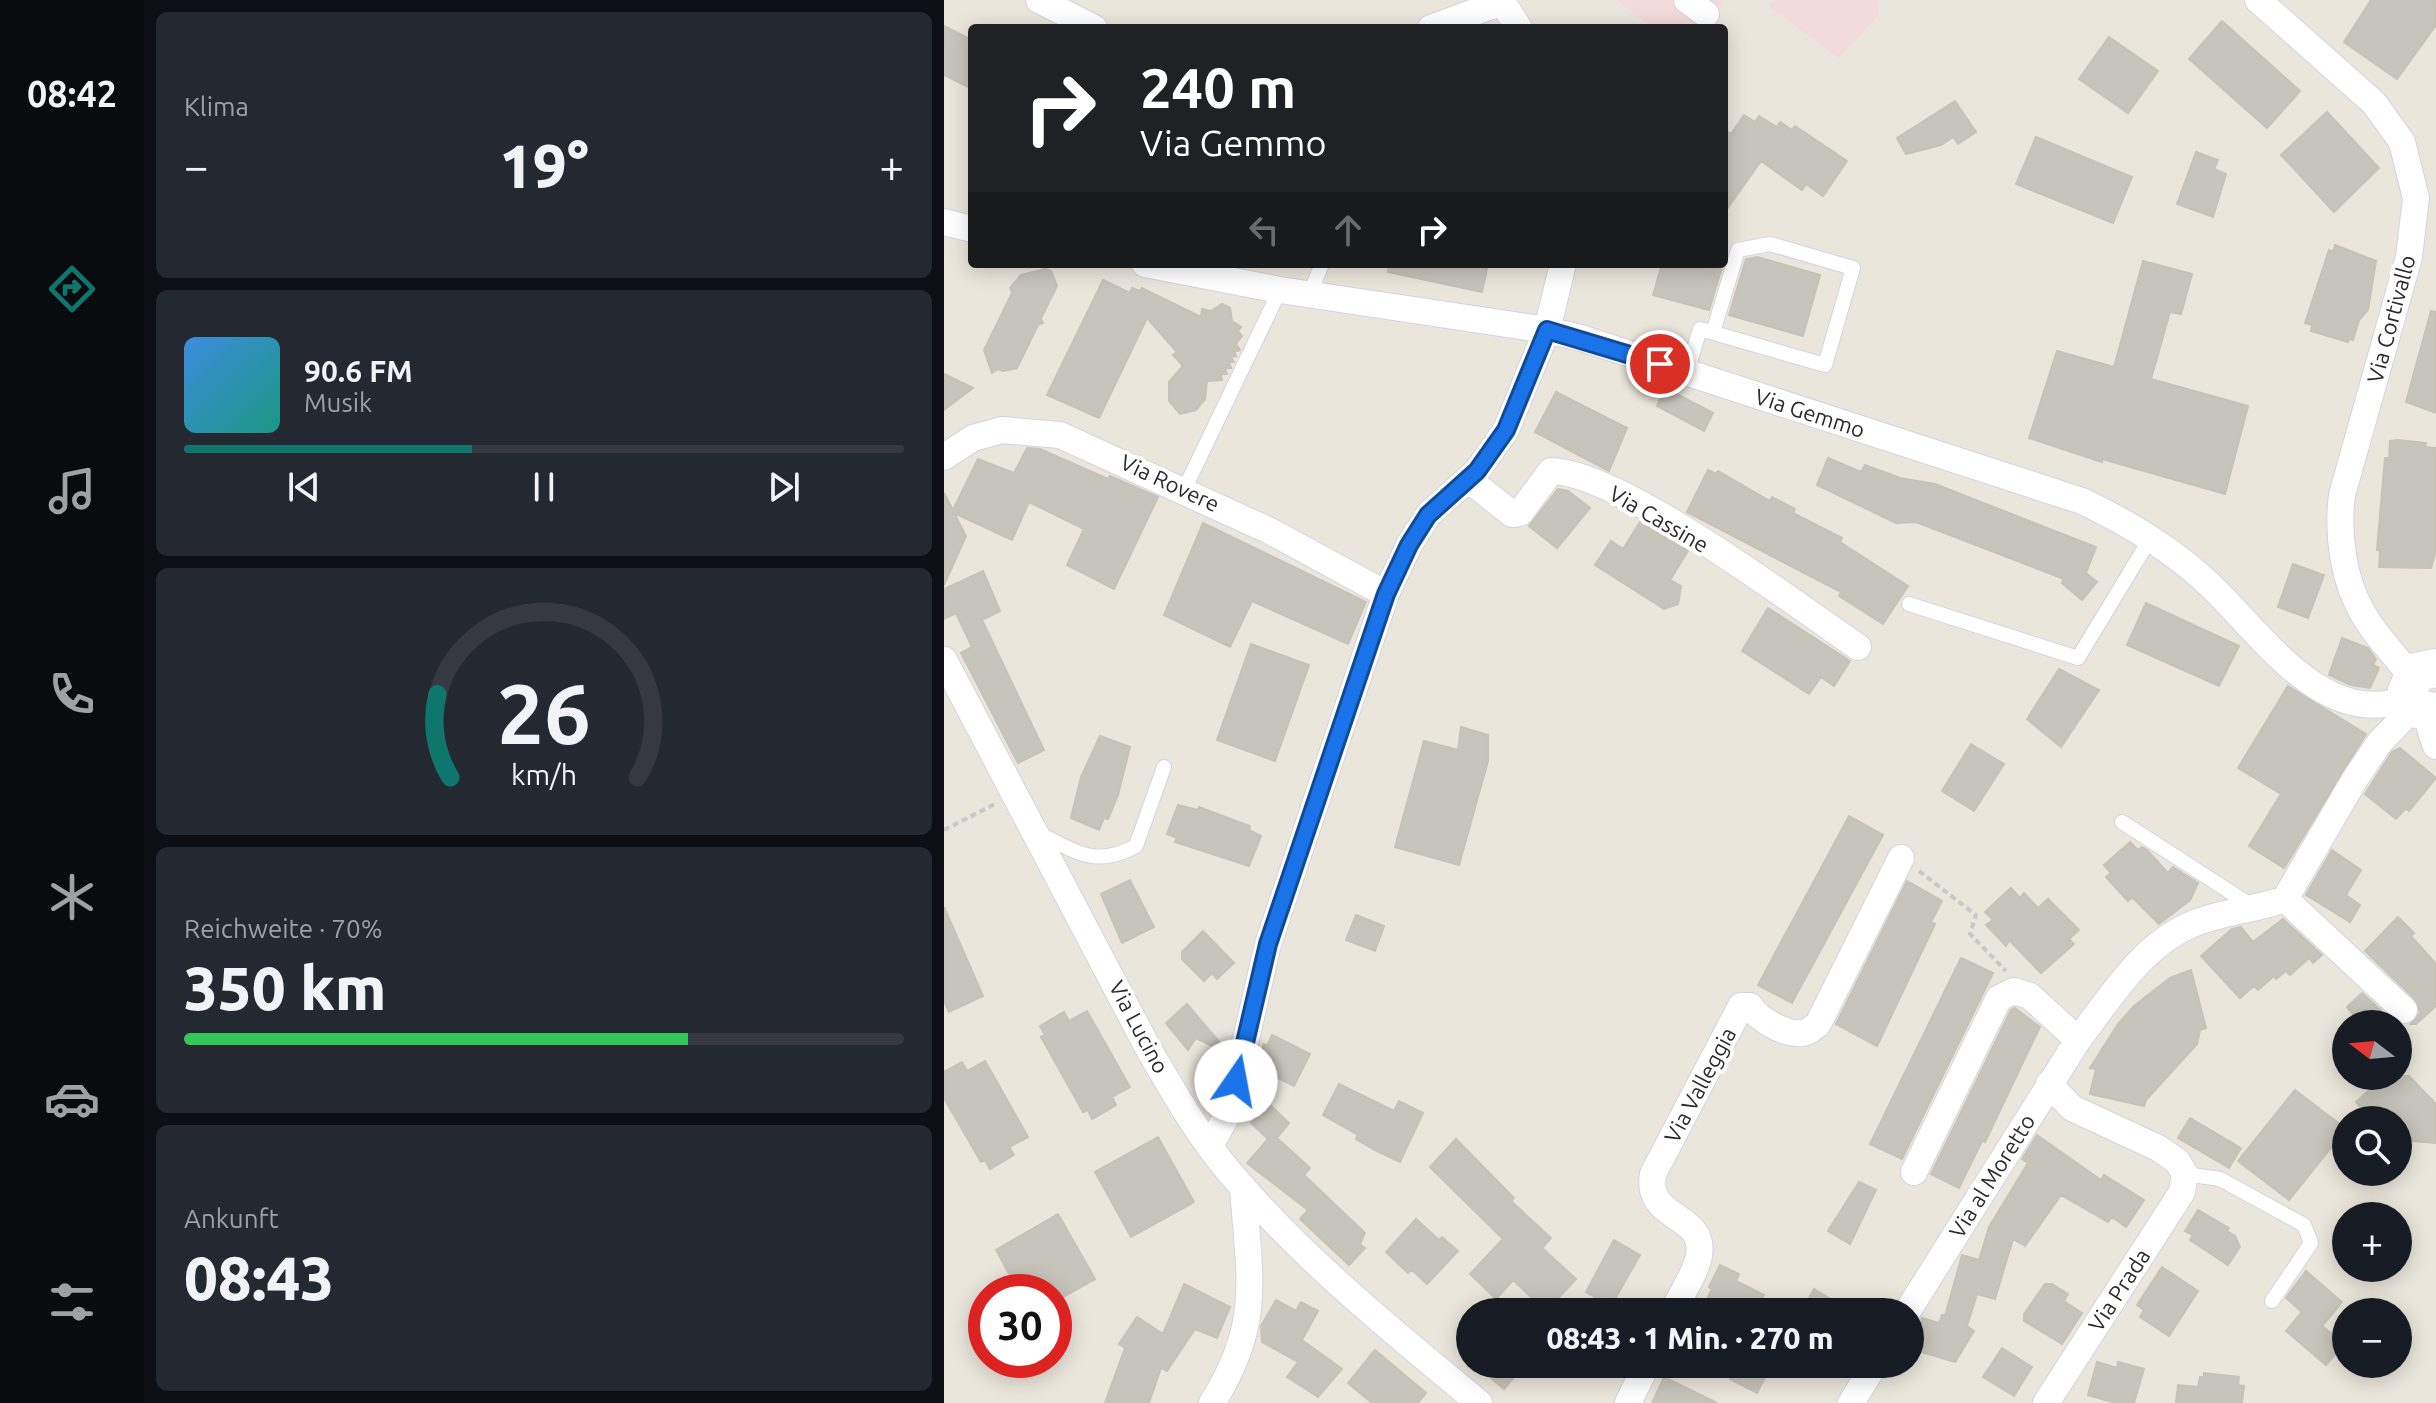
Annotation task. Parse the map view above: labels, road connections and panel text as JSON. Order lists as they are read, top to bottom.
{
  "streets": {
    "street": [
      "Via Cortivallo",
      "Via Gemmo",
      "Via Rovere",
      "Via Cassine",
      "Via Lucino",
      "Via Valleggia",
      "Via al Moretto",
      "Via Prada"
    ]
  },
  "crossings": [
    ["Via Cortivallo", "Via Gemmo"]
  ],
  "north": "left",
  "page": {
    "tabs": "08:42",
    "tile": [
      "Klima",
      ["Reichweite · 70%", "350 km"],
      ["Ankunft", "08:43"]
    ],
    "turn": ["240 m", "Via Gemmo"],
    "heat": ["−", "19°", "+"],
    "song": ["90.6 FM", "Musik"],
    "map_buttons": ["+", "−"],
    "limit": "30",
    "trip": "08:43 · 1 Min. · 270 m",
    "gauge": ["26", "km/h"]
  }
}
